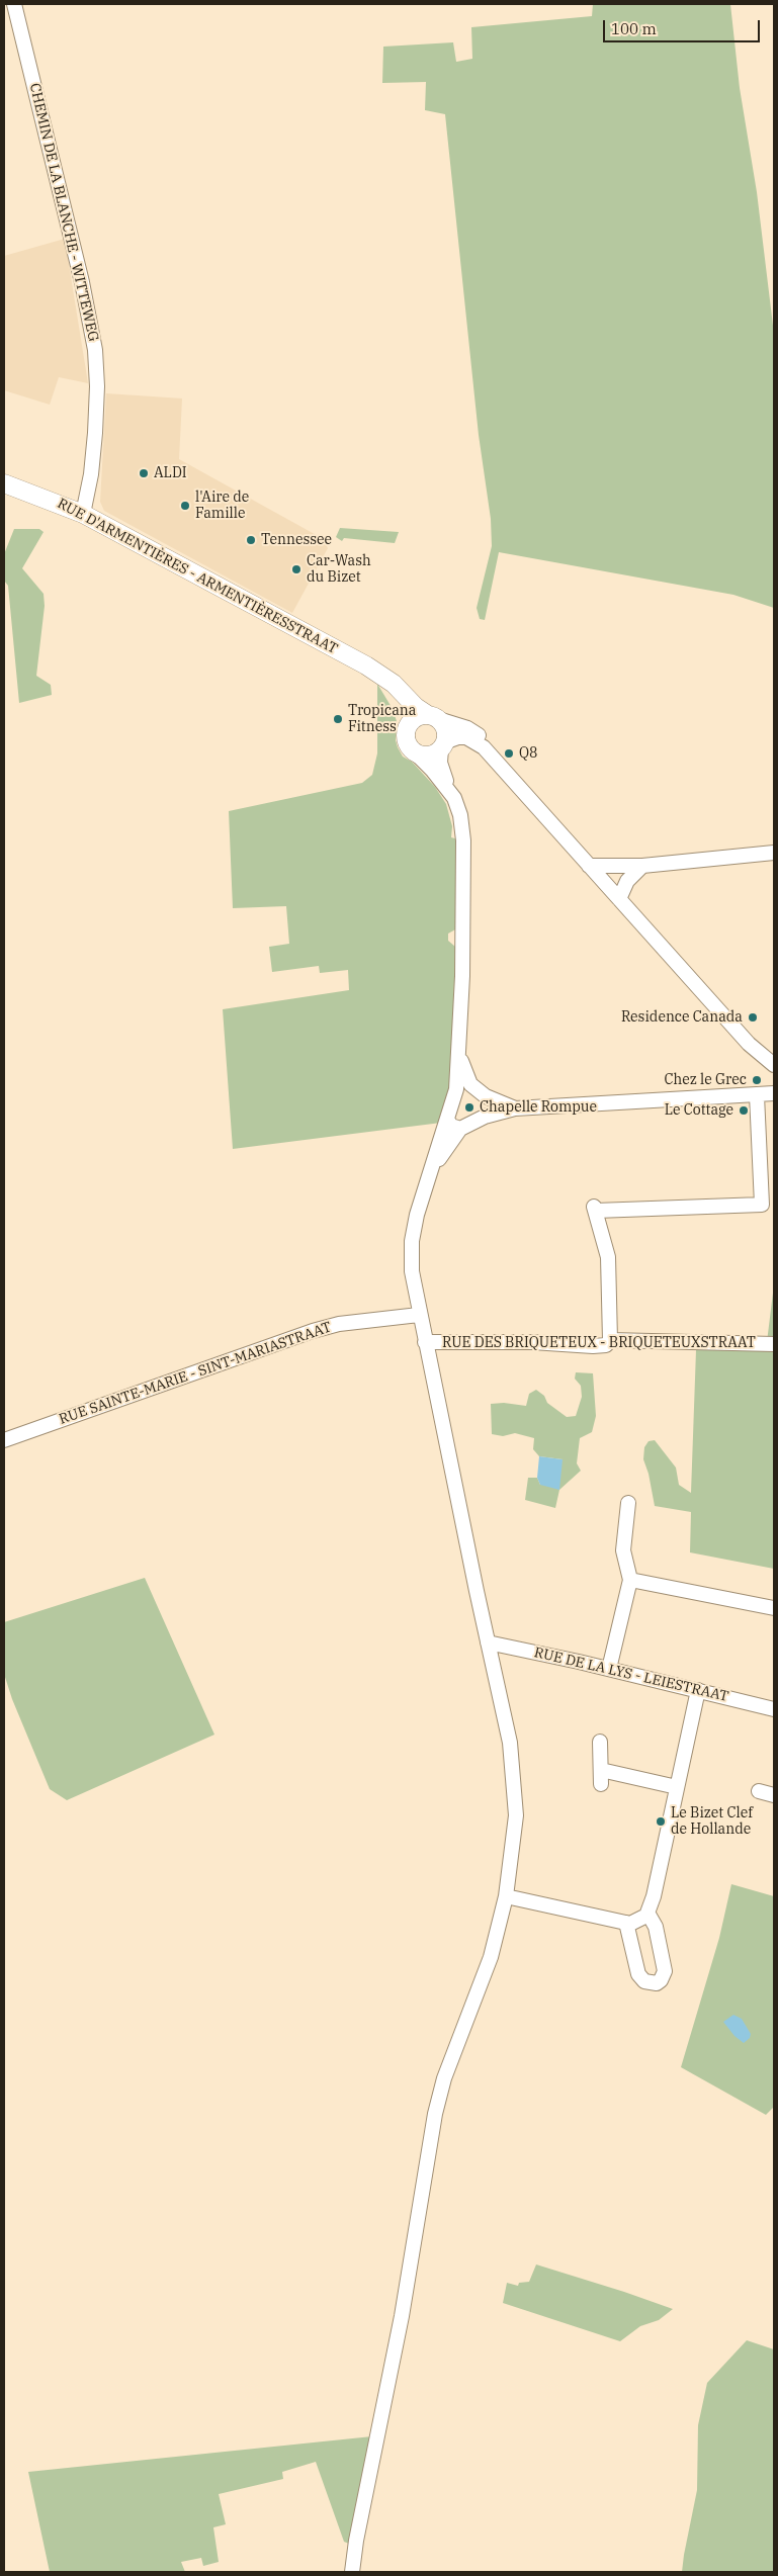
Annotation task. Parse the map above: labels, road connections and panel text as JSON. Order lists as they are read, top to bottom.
{
  "streets": {
    "main road": ["RUE D'ARMENTIÈRES - ARMENTIÈRESSTRAAT"],
    "street": [
      "CHEMIN DE LA BLANCHE - WITTEWEG",
      "RUE DES BRIQUETEUX - BRIQUETEUXSTRAAT",
      "RUE SAINTE-MARIE - SINT-MARIASTRAAT",
      "RUE DE LA LYS - LEIESTRAAT"
    ]
  },
  "crossings": [
    ["CHEMIN DE LA BLANCHE - WITTEWEG", "RUE D'ARMENTIÈRES - ARMENTIÈRESSTRAAT"]
  ],
  "places": [
    "ALDI",
    "l'Aire de Famille",
    "Tennessee",
    "Car-Wash du Bizet",
    "Tropicana Fitness",
    "Q8",
    "Residence Canada",
    "Chez le Grec",
    "Chapelle Rompue",
    "Le Cottage",
    "Le Bizet Clef de Hollande"
  ],
  "scale_bar": "100 m"
}
